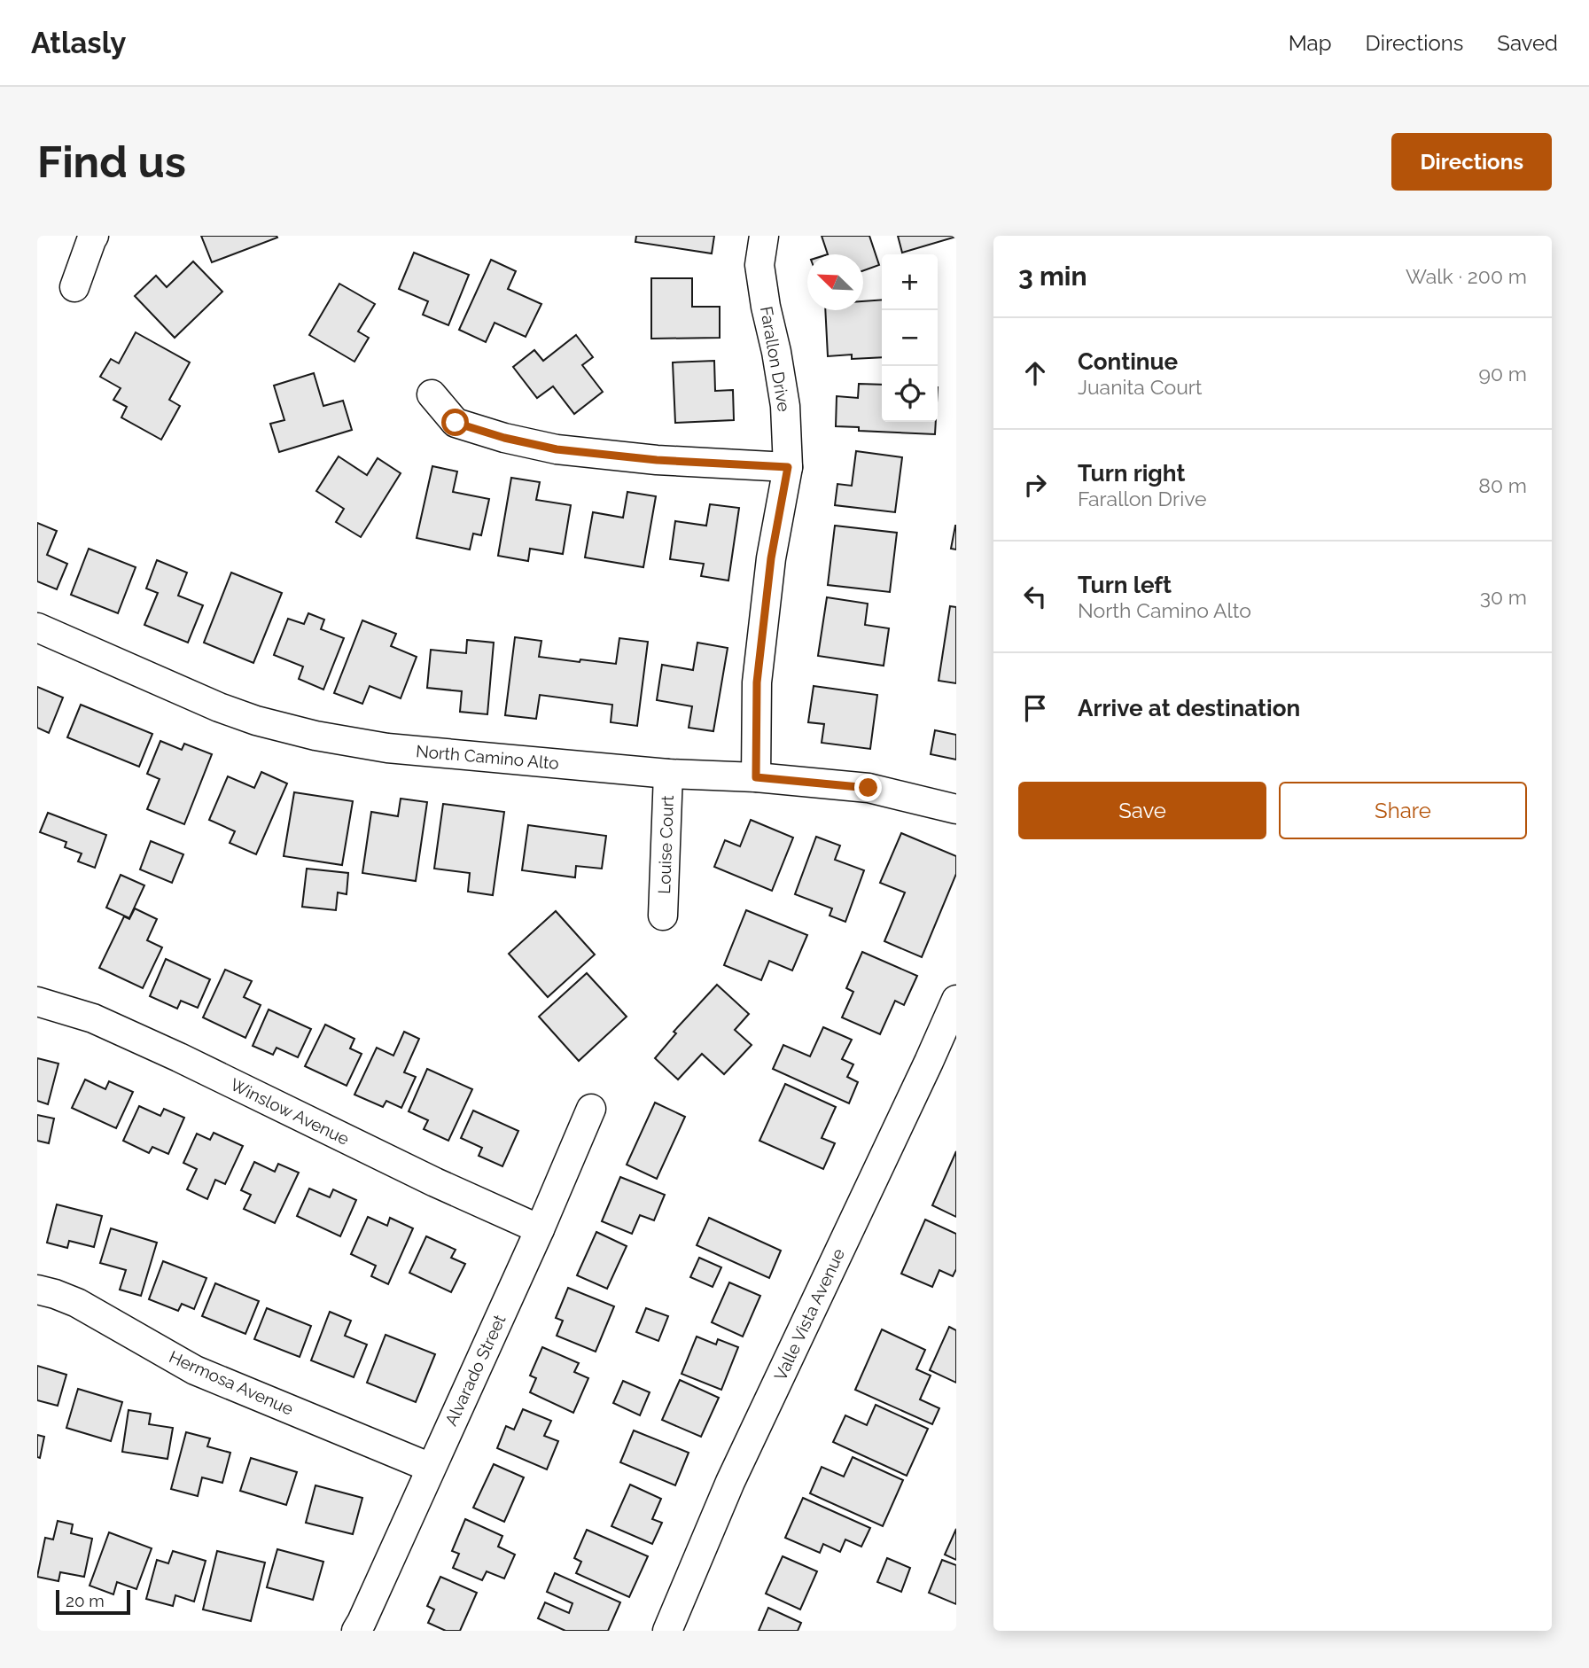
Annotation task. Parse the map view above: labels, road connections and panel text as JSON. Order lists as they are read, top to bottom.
{
  "streets": {
    "street": [
      "Farallon Drive",
      "North Camino Alto",
      "Louise Court",
      "Winslow Avenue",
      "Valle Vista Avenue",
      "Alvarado Street",
      "Hermosa Avenue"
    ]
  },
  "crossings": [
    ["Farallon Drive", "North Camino Alto"],
    ["North Camino Alto", "Louise Court"],
    ["Winslow Avenue", "Alvarado Street"],
    ["Alvarado Street", "Hermosa Avenue"]
  ],
  "scale_bar": "20 m",
  "north": "top left",
  "page": {
    "header": "Atlasly",
    "nav": ["Map", "Directions", "Saved"],
    "buttons": [
      "Directions",
      ["Save", "Share"]
    ],
    "title": "Find us",
    "heading": ["3 min", "Walk · 200 m"],
    "map_buttons": ["+", "−"],
    "list": [
      ["Continue", "Juanita Court", "90 m"],
      ["Turn right", "Farallon Drive", "80 m"],
      ["Turn left", "North Camino Alto", "30 m"],
      "Arrive at destination"
    ],
    "scale": "20 m"
  }
}
